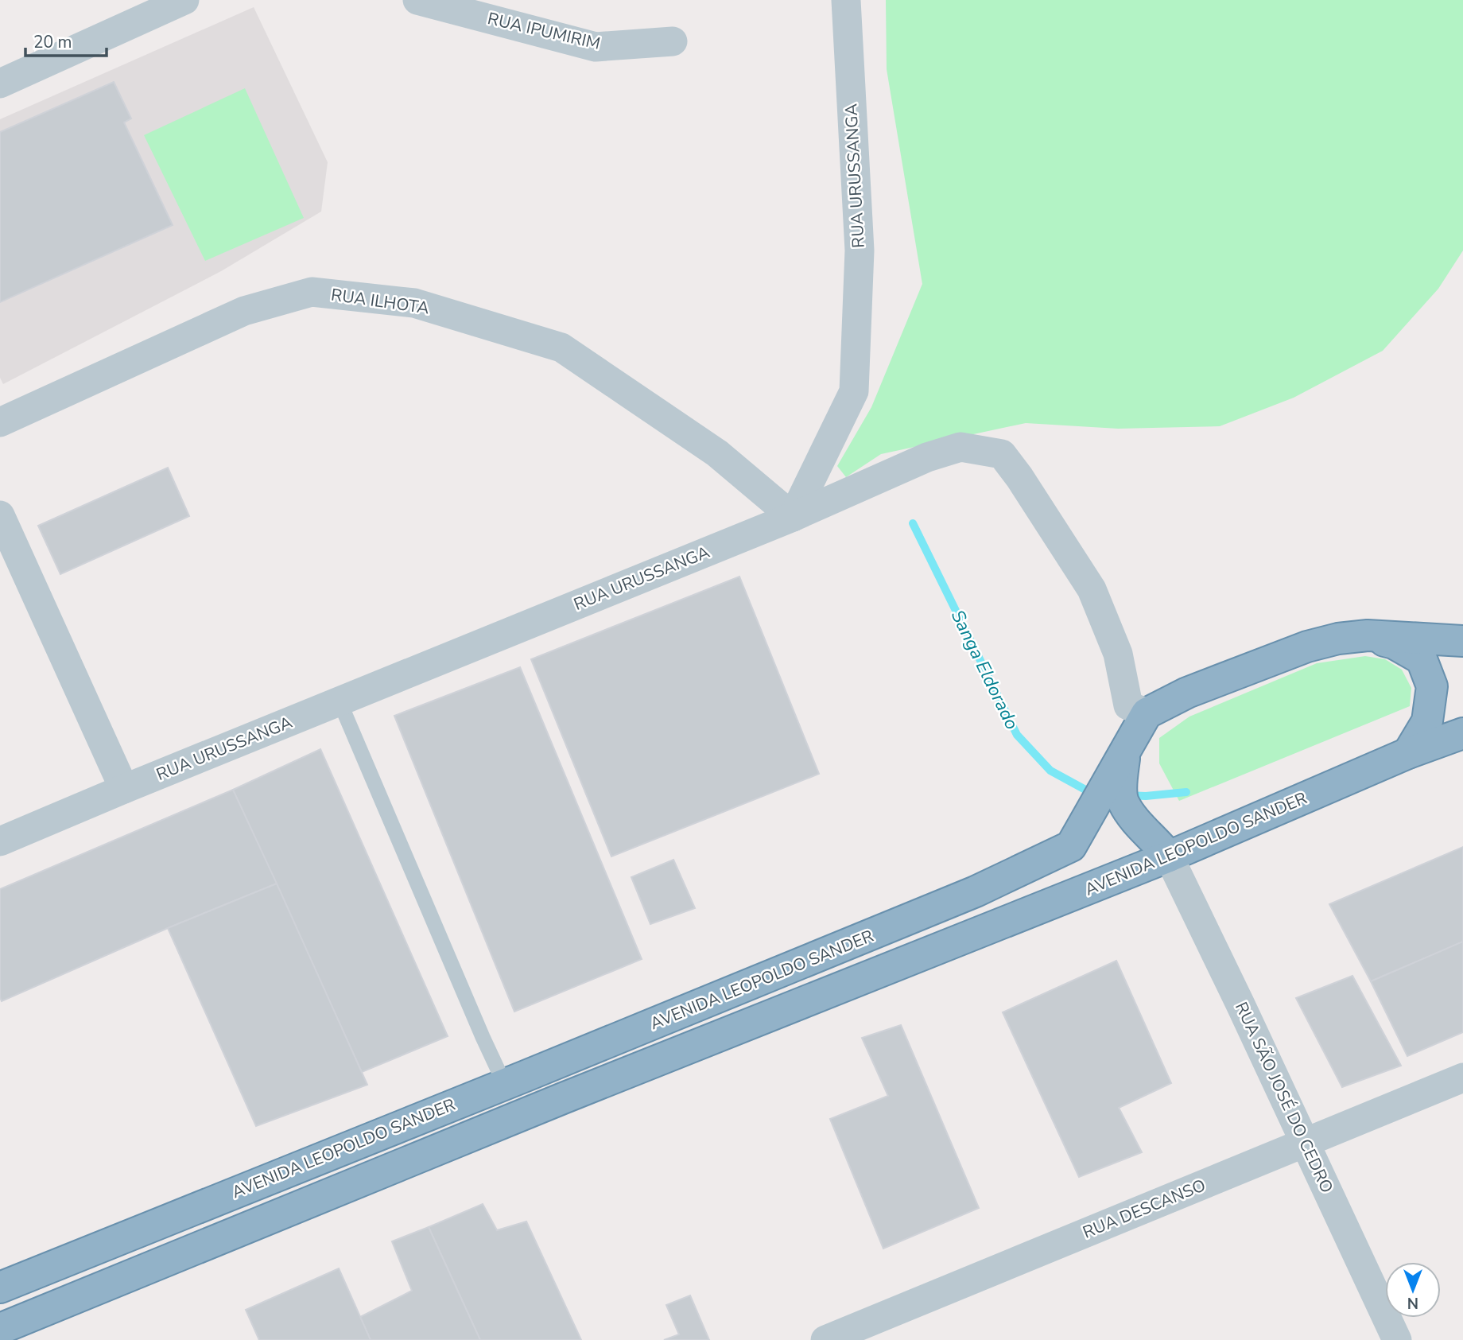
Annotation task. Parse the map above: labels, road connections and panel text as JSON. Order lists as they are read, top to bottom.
{
  "streets": {
    "highway": ["AVENIDA LEOPOLDO SANDER"],
    "street": [
      "RUA IPUMIRIM",
      "RUA URUSSANGA",
      "RUA ILHOTA",
      "RUA SÃO JOSÉ DO CEDRO",
      "RUA DESCANSO"
    ]
  },
  "crossings": [
    ["RUA URUSSANGA", "RUA ILHOTA"],
    ["AVENIDA LEOPOLDO SANDER", "RUA SÃO JOSÉ DO CEDRO"],
    ["RUA SÃO JOSÉ DO CEDRO", "RUA DESCANSO"]
  ],
  "water": ["Sanga Eldorado"],
  "scale_bar": "20 m",
  "north": "bottom"
}
